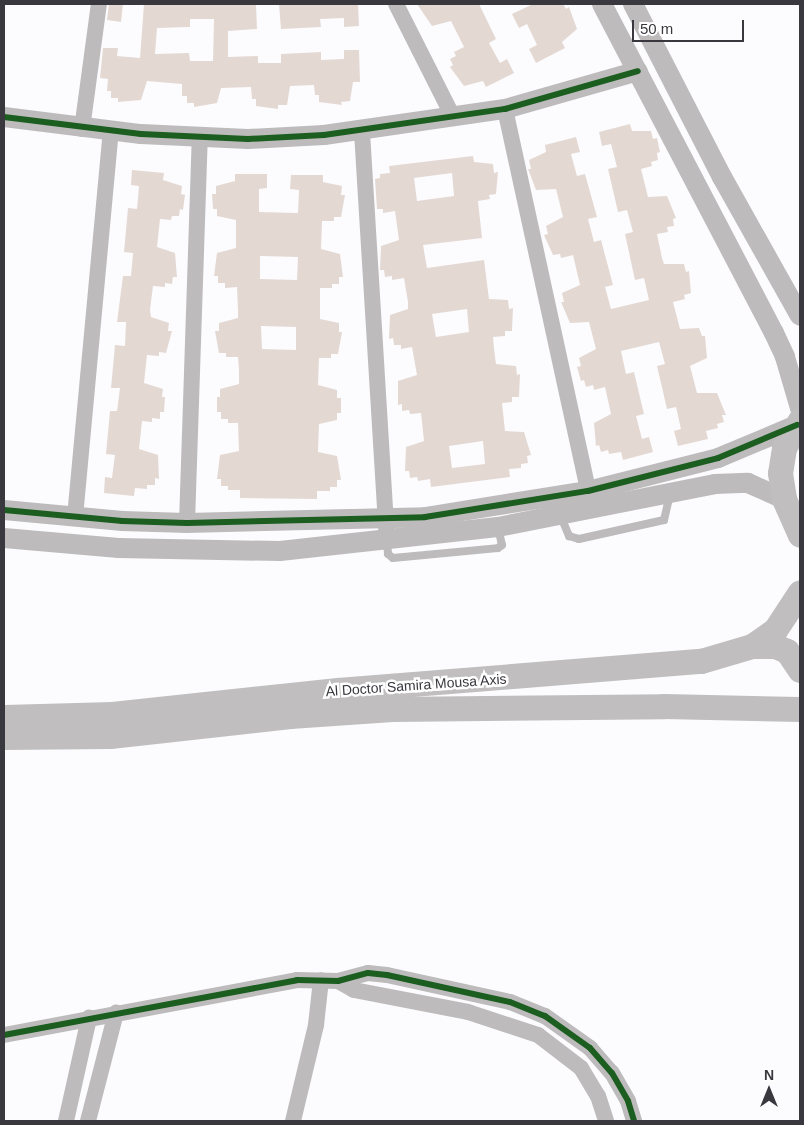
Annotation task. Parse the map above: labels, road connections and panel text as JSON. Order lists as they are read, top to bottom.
{
  "streets": {
    "main road": ["Al Doctor Samira Mousa Axis"]
  },
  "scale_bar": "50 m",
  "north": "top"
}
